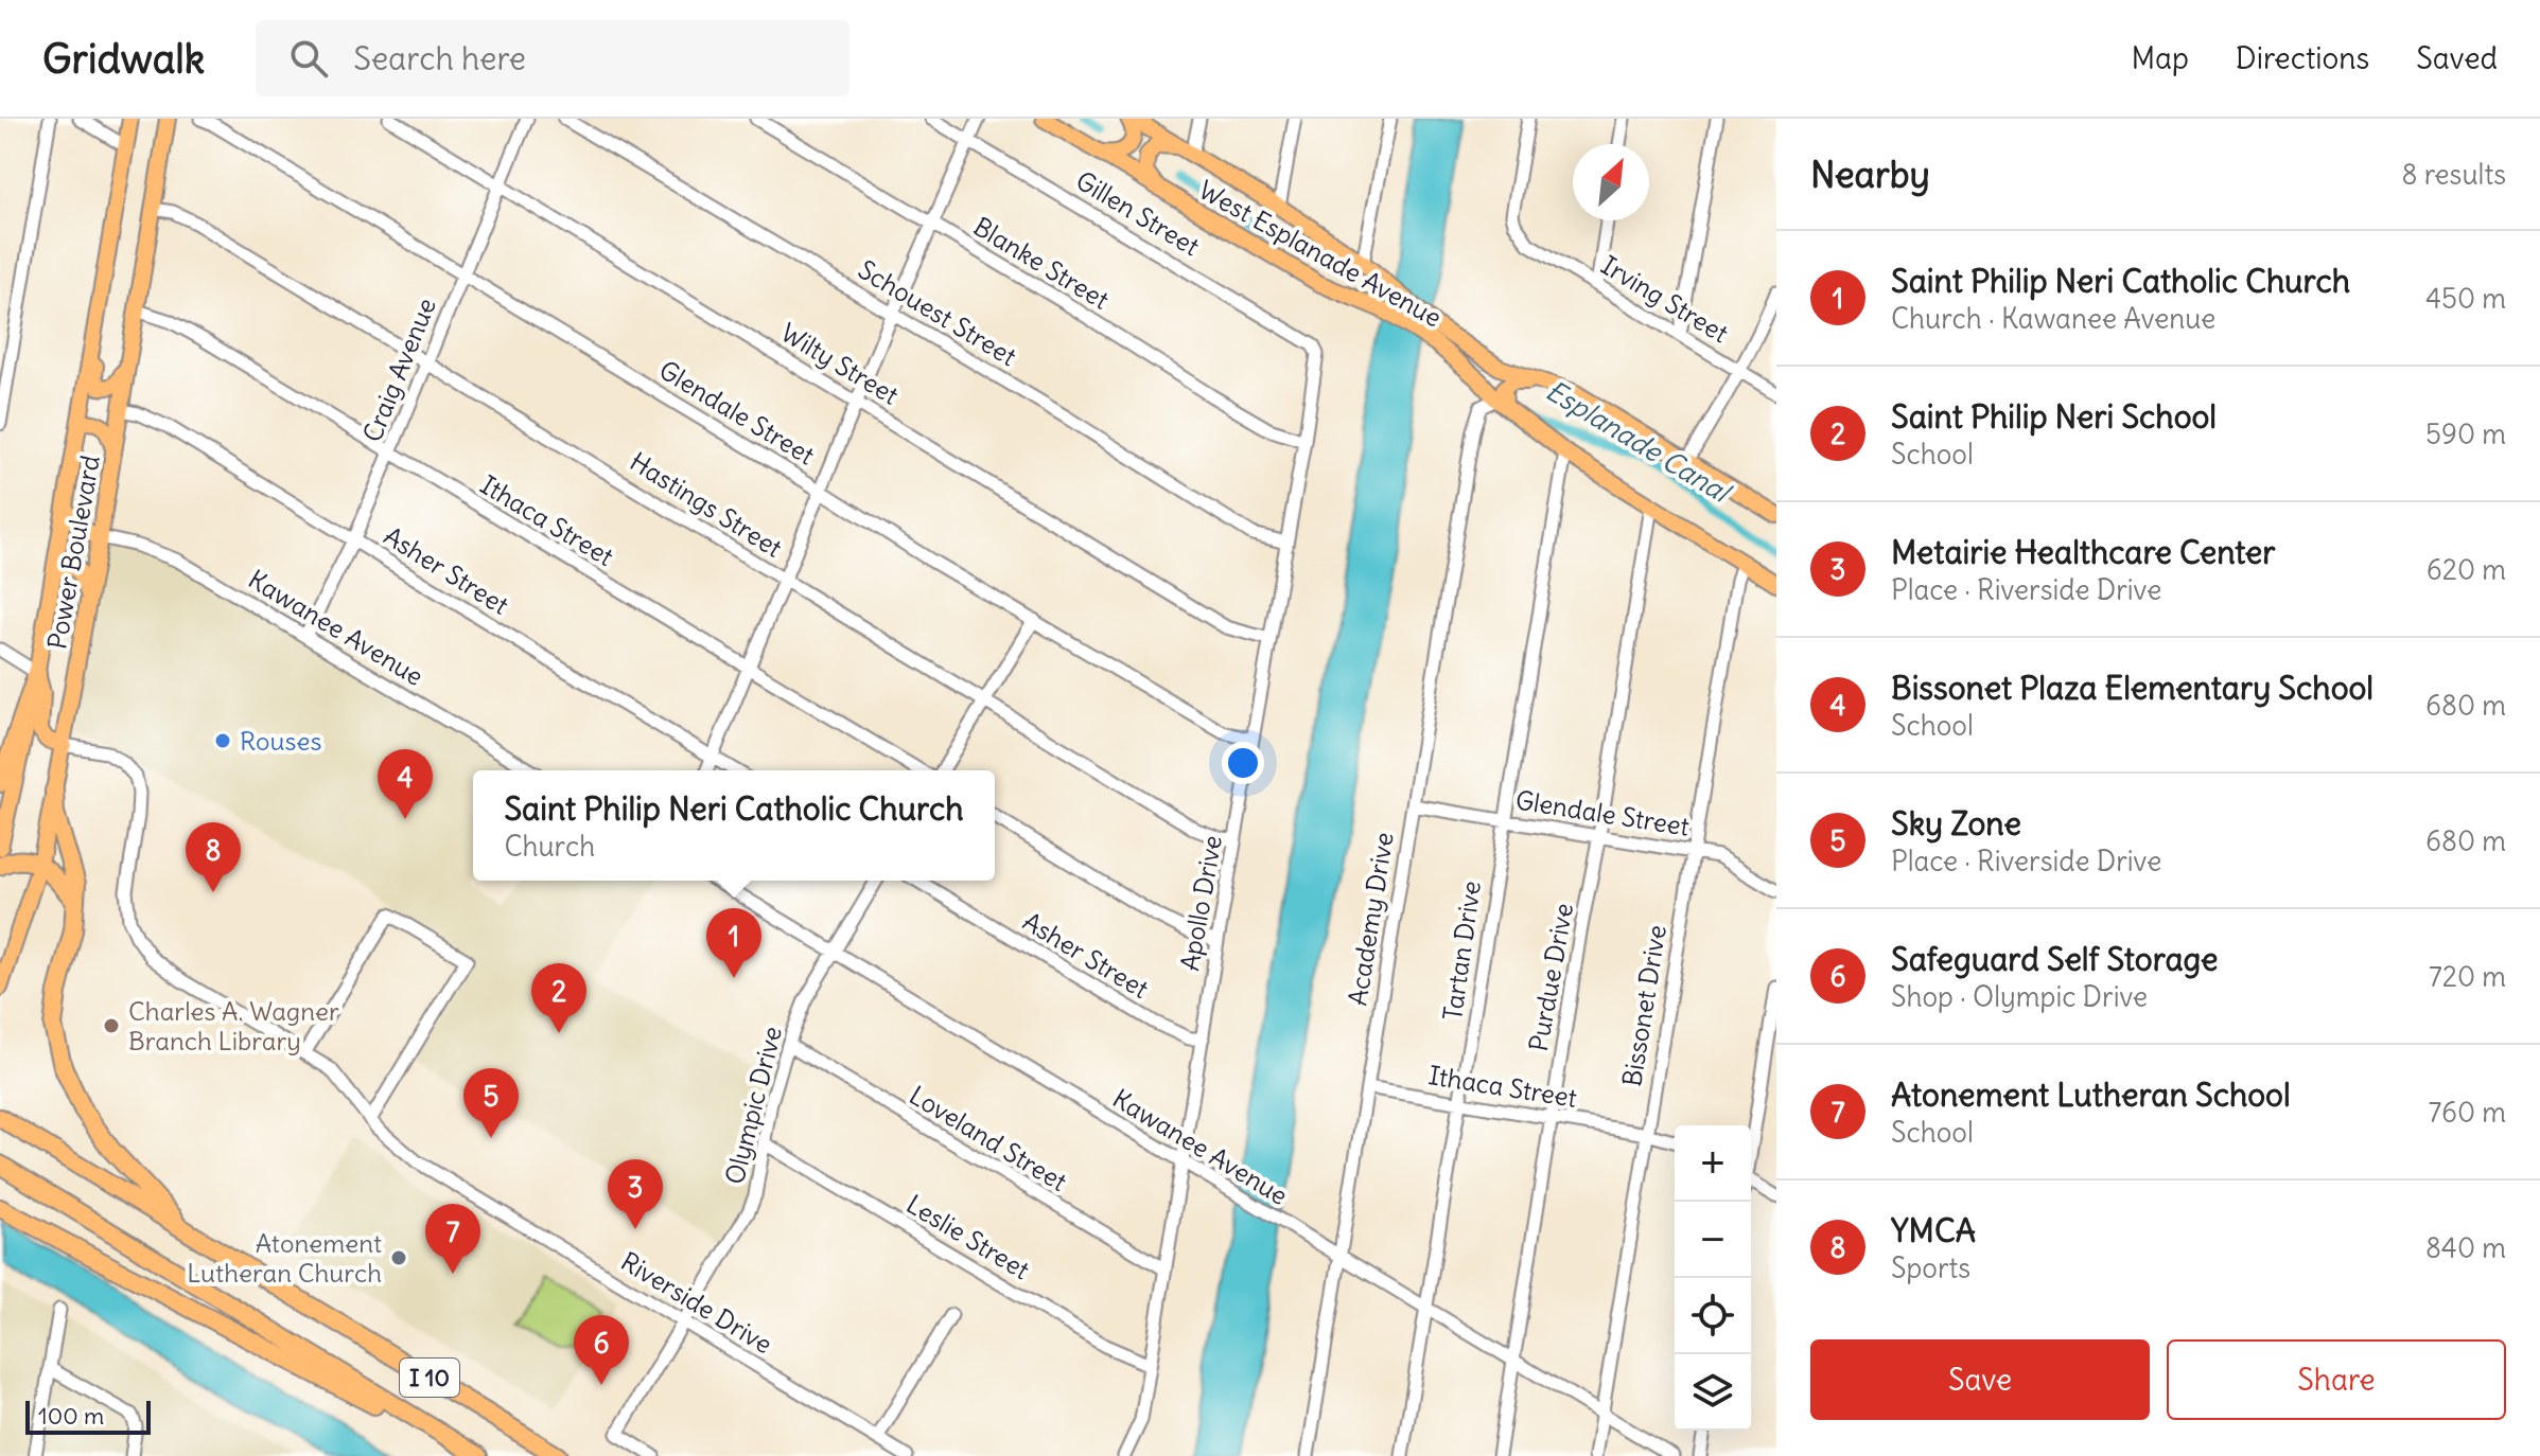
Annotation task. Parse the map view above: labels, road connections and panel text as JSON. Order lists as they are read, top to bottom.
{
  "streets": {
    "highway": ["I 10"],
    "main road": ["West Esplanade Avenue", "Power Boulevard"],
    "street": [
      "Gillen Street",
      "Blanke Street",
      "Irving Street",
      "Schouest Street",
      "Wilty Street",
      "Craig Avenue",
      "Glendale Street",
      "Hastings Street",
      "Ithaca Street",
      "Asher Street",
      "Kawanee Avenue",
      "Apollo Drive",
      "Academy Drive",
      "Tartan Drive",
      "Purdue Drive",
      "Bissonet Drive",
      "Olympic Drive",
      "Loveland Street",
      "Leslie Street",
      "Riverside Drive"
    ]
  },
  "crossings": [
    ["Gillen Street", "Apollo Drive"],
    ["West Esplanade Avenue", "Academy Drive"],
    ["West Esplanade Avenue", "Tartan Drive"],
    ["West Esplanade Avenue", "Purdue Drive"],
    ["West Esplanade Avenue", "Bissonet Drive"],
    ["Blanke Street", "Apollo Drive"],
    ["Schouest Street", "Apollo Drive"],
    ["Wilty Street", "Craig Avenue"],
    ["Wilty Street", "Apollo Drive"],
    ["Craig Avenue", "Glendale Street"],
    ["Craig Avenue", "Hastings Street"],
    ["Craig Avenue", "Ithaca Street"],
    ["Craig Avenue", "Asher Street"],
    ["Craig Avenue", "Kawanee Avenue"],
    ["Glendale Street", "Apollo Drive"],
    ["Glendale Street", "Academy Drive"],
    ["Glendale Street", "Tartan Drive"],
    ["Glendale Street", "Purdue Drive"],
    ["Glendale Street", "Bissonet Drive"],
    ["Hastings Street", "Power Boulevard"],
    ["Hastings Street", "Apollo Drive"],
    ["Ithaca Street", "Power Boulevard"],
    ["Ithaca Street", "Academy Drive"],
    ["Ithaca Street", "Tartan Drive"],
    ["Ithaca Street", "Purdue Drive"],
    ["Ithaca Street", "Bissonet Drive"],
    ["Power Boulevard", "Asher Street"],
    ["Power Boulevard", "Kawanee Avenue"],
    ["Power Boulevard", "Riverside Drive"],
    ["Asher Street", "Apollo Drive"],
    ["Kawanee Avenue", "Apollo Drive"],
    ["Kawanee Avenue", "Academy Drive"],
    ["Kawanee Avenue", "Tartan Drive"],
    ["Kawanee Avenue", "Purdue Drive"],
    ["Kawanee Avenue", "Bissonet Drive"],
    ["Kawanee Avenue", "Olympic Drive"],
    ["Apollo Drive", "Loveland Street"],
    ["Apollo Drive", "Leslie Street"],
    ["Olympic Drive", "Loveland Street"],
    ["Olympic Drive", "Leslie Street"],
    ["Olympic Drive", "Riverside Drive"]
  ],
  "water": ["Esplanade Canal"],
  "places": ["Rouses", "Charles A. Wagner Branch Library", "Atonement Lutheran Church"],
  "scale_bar": "100 m",
  "north": "top right",
  "page": {
    "header": "Gridwalk",
    "search": "Search here",
    "nav": ["Map", "Directions", "Saved"],
    "heading": ["Nearby", "8 results"],
    "list": [
      {
        "mark": "1",
        "name": "Saint Philip Neri Catholic Church",
        "note": "Church · Kawanee Avenue",
        "value": "450 m"
      },
      {
        "mark": "2",
        "name": "Saint Philip Neri School",
        "note": "School",
        "value": "590 m"
      },
      {
        "mark": "3",
        "name": "Metairie Healthcare Center",
        "note": "Place · Riverside Drive",
        "value": "620 m"
      },
      {
        "mark": "4",
        "name": "Bissonet Plaza Elementary School",
        "note": "School",
        "value": "680 m"
      },
      {
        "mark": "5",
        "name": "Sky Zone",
        "note": "Place · Riverside Drive",
        "value": "680 m"
      },
      {
        "mark": "6",
        "name": "Safeguard Self Storage",
        "note": "Shop · Olympic Drive",
        "value": "720 m"
      },
      {
        "mark": "7",
        "name": "Atonement Lutheran School",
        "note": "School",
        "value": "760 m"
      },
      {
        "mark": "8",
        "name": "YMCA",
        "note": "Sports",
        "value": "840 m"
      }
    ],
    "pins": [
      "4",
      "8",
      "1",
      "2",
      "5",
      "3",
      "7",
      "6"
    ],
    "popup": ["Saint Philip Neri Catholic Church", "Church"],
    "map_buttons": ["+", "−"],
    "buttons": ["Save", "Share"],
    "scale": "100 m"
  }
}
